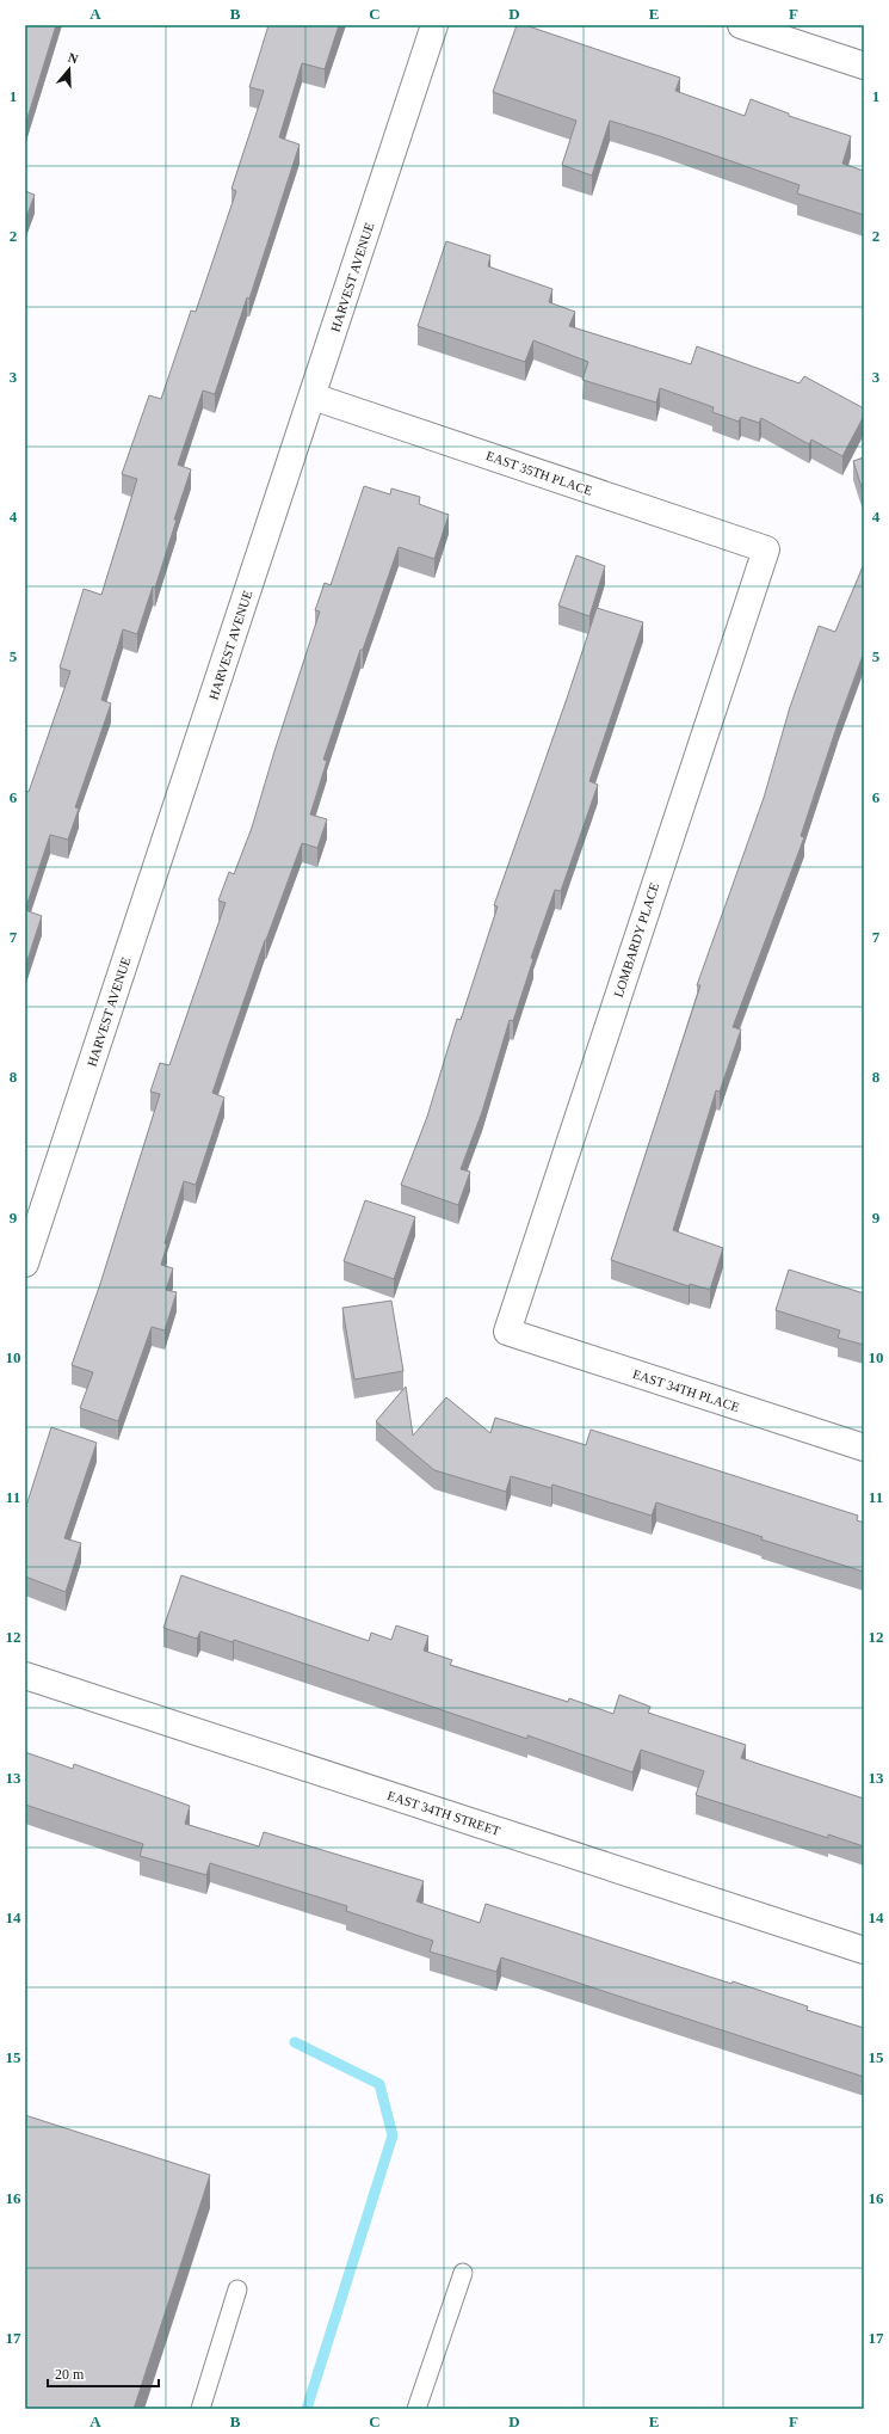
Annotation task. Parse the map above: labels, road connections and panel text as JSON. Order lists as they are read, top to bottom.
{
  "streets": {
    "street": [
      "HARVEST AVENUE",
      "EAST 35TH PLACE",
      "LOMBARDY PLACE",
      "EAST 34TH PLACE",
      "EAST 34TH STREET"
    ]
  },
  "crossings": [
    ["HARVEST AVENUE", "EAST 35TH PLACE"],
    ["EAST 35TH PLACE", "LOMBARDY PLACE"],
    ["LOMBARDY PLACE", "EAST 34TH PLACE"]
  ],
  "scale_bar": "20 m",
  "north": "top",
  "grid": {
    "columns": [
      "A",
      "B",
      "C",
      "D",
      "E",
      "F"
    ],
    "rows": [
      "1",
      "2",
      "3",
      "4",
      "5",
      "6",
      "7",
      "8",
      "9",
      "10",
      "11",
      "12",
      "13",
      "14",
      "15",
      "16",
      "17"
    ]
  }
}
